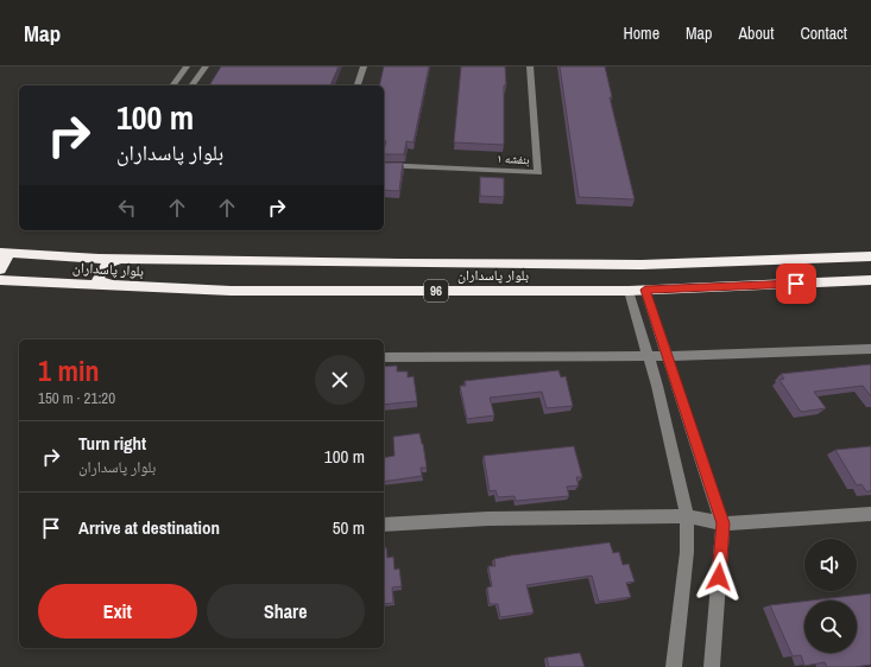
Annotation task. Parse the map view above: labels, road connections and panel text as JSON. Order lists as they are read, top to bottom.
{
  "streets": {
    "highway": ["بلوار پاسداران", "96"],
    "street": ["بنفشه ۱"]
  },
  "page": {
    "header": "Map",
    "nav": [
      "Home",
      "Map",
      "About",
      "Contact"
    ],
    "turn": ["100 m", "بلوار پاسداران"],
    "heading": ["1 min", "150 m · 21:20"],
    "list": [
      {
        "name": "Turn right",
        "note": "بلوار پاسداران",
        "value": "100 m"
      },
      {
        "name": "Arrive at destination",
        "value": "50 m"
      }
    ],
    "buttons": ["Exit", "Share"]
  }
}
